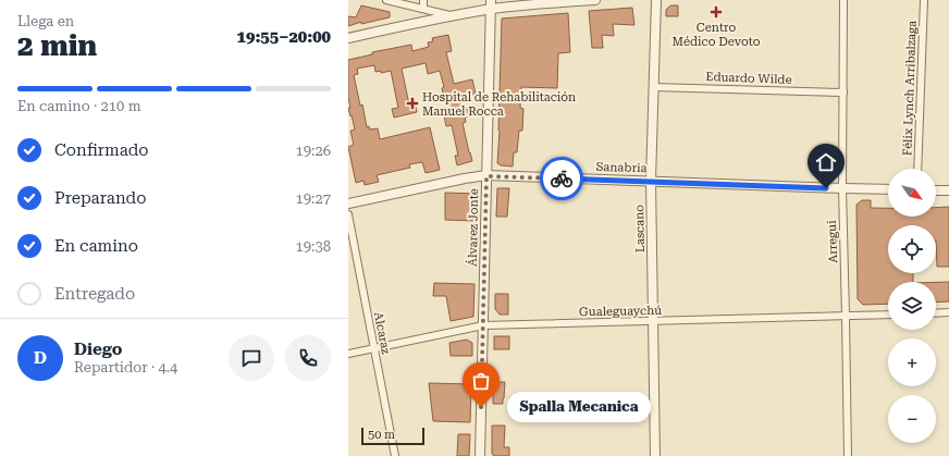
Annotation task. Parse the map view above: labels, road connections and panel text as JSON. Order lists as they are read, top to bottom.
{
  "streets": {
    "street": [
      "Eduardo Wilde",
      "Félix Lynch Arribalzaga",
      "Sanabria",
      "Álvarez Jonte",
      "Lascano",
      "Arregui",
      "Gualeguaychú",
      "Alcaraz"
    ]
  },
  "crossings": [
    ["Eduardo Wilde", "Lascano"],
    ["Eduardo Wilde", "Arregui"],
    ["Sanabria", "Álvarez Jonte"],
    ["Sanabria", "Lascano"],
    ["Sanabria", "Arregui"],
    ["Álvarez Jonte", "Gualeguaychú"],
    ["Lascano", "Gualeguaychú"],
    ["Arregui", "Gualeguaychú"],
    ["Gualeguaychú", "Alcaraz"]
  ],
  "places": {
    "health": ["Centro Médico Devoto", "Hospital de Rehabilitación Manuel Rocca"],
    "other": ["Spalla Mecanica"]
  },
  "scale_bar": "50 m",
  "north": "bottom right",
  "page": {
    "heading": ["2 min", "Llega en", "19:55–20:00"],
    "panel": ["Diego", "Repartidor · 4.4"],
    "bar": "En camino · 210 m",
    "list": [
      ["Confirmado", "19:26"],
      ["Preparando", "19:27"],
      ["En camino", "19:38"],
      "Entregado"
    ],
    "map_buttons": ["+", "−"],
    "round": "D",
    "bubble": "Spalla Mecanica",
    "scale": "50 m"
  }
}
